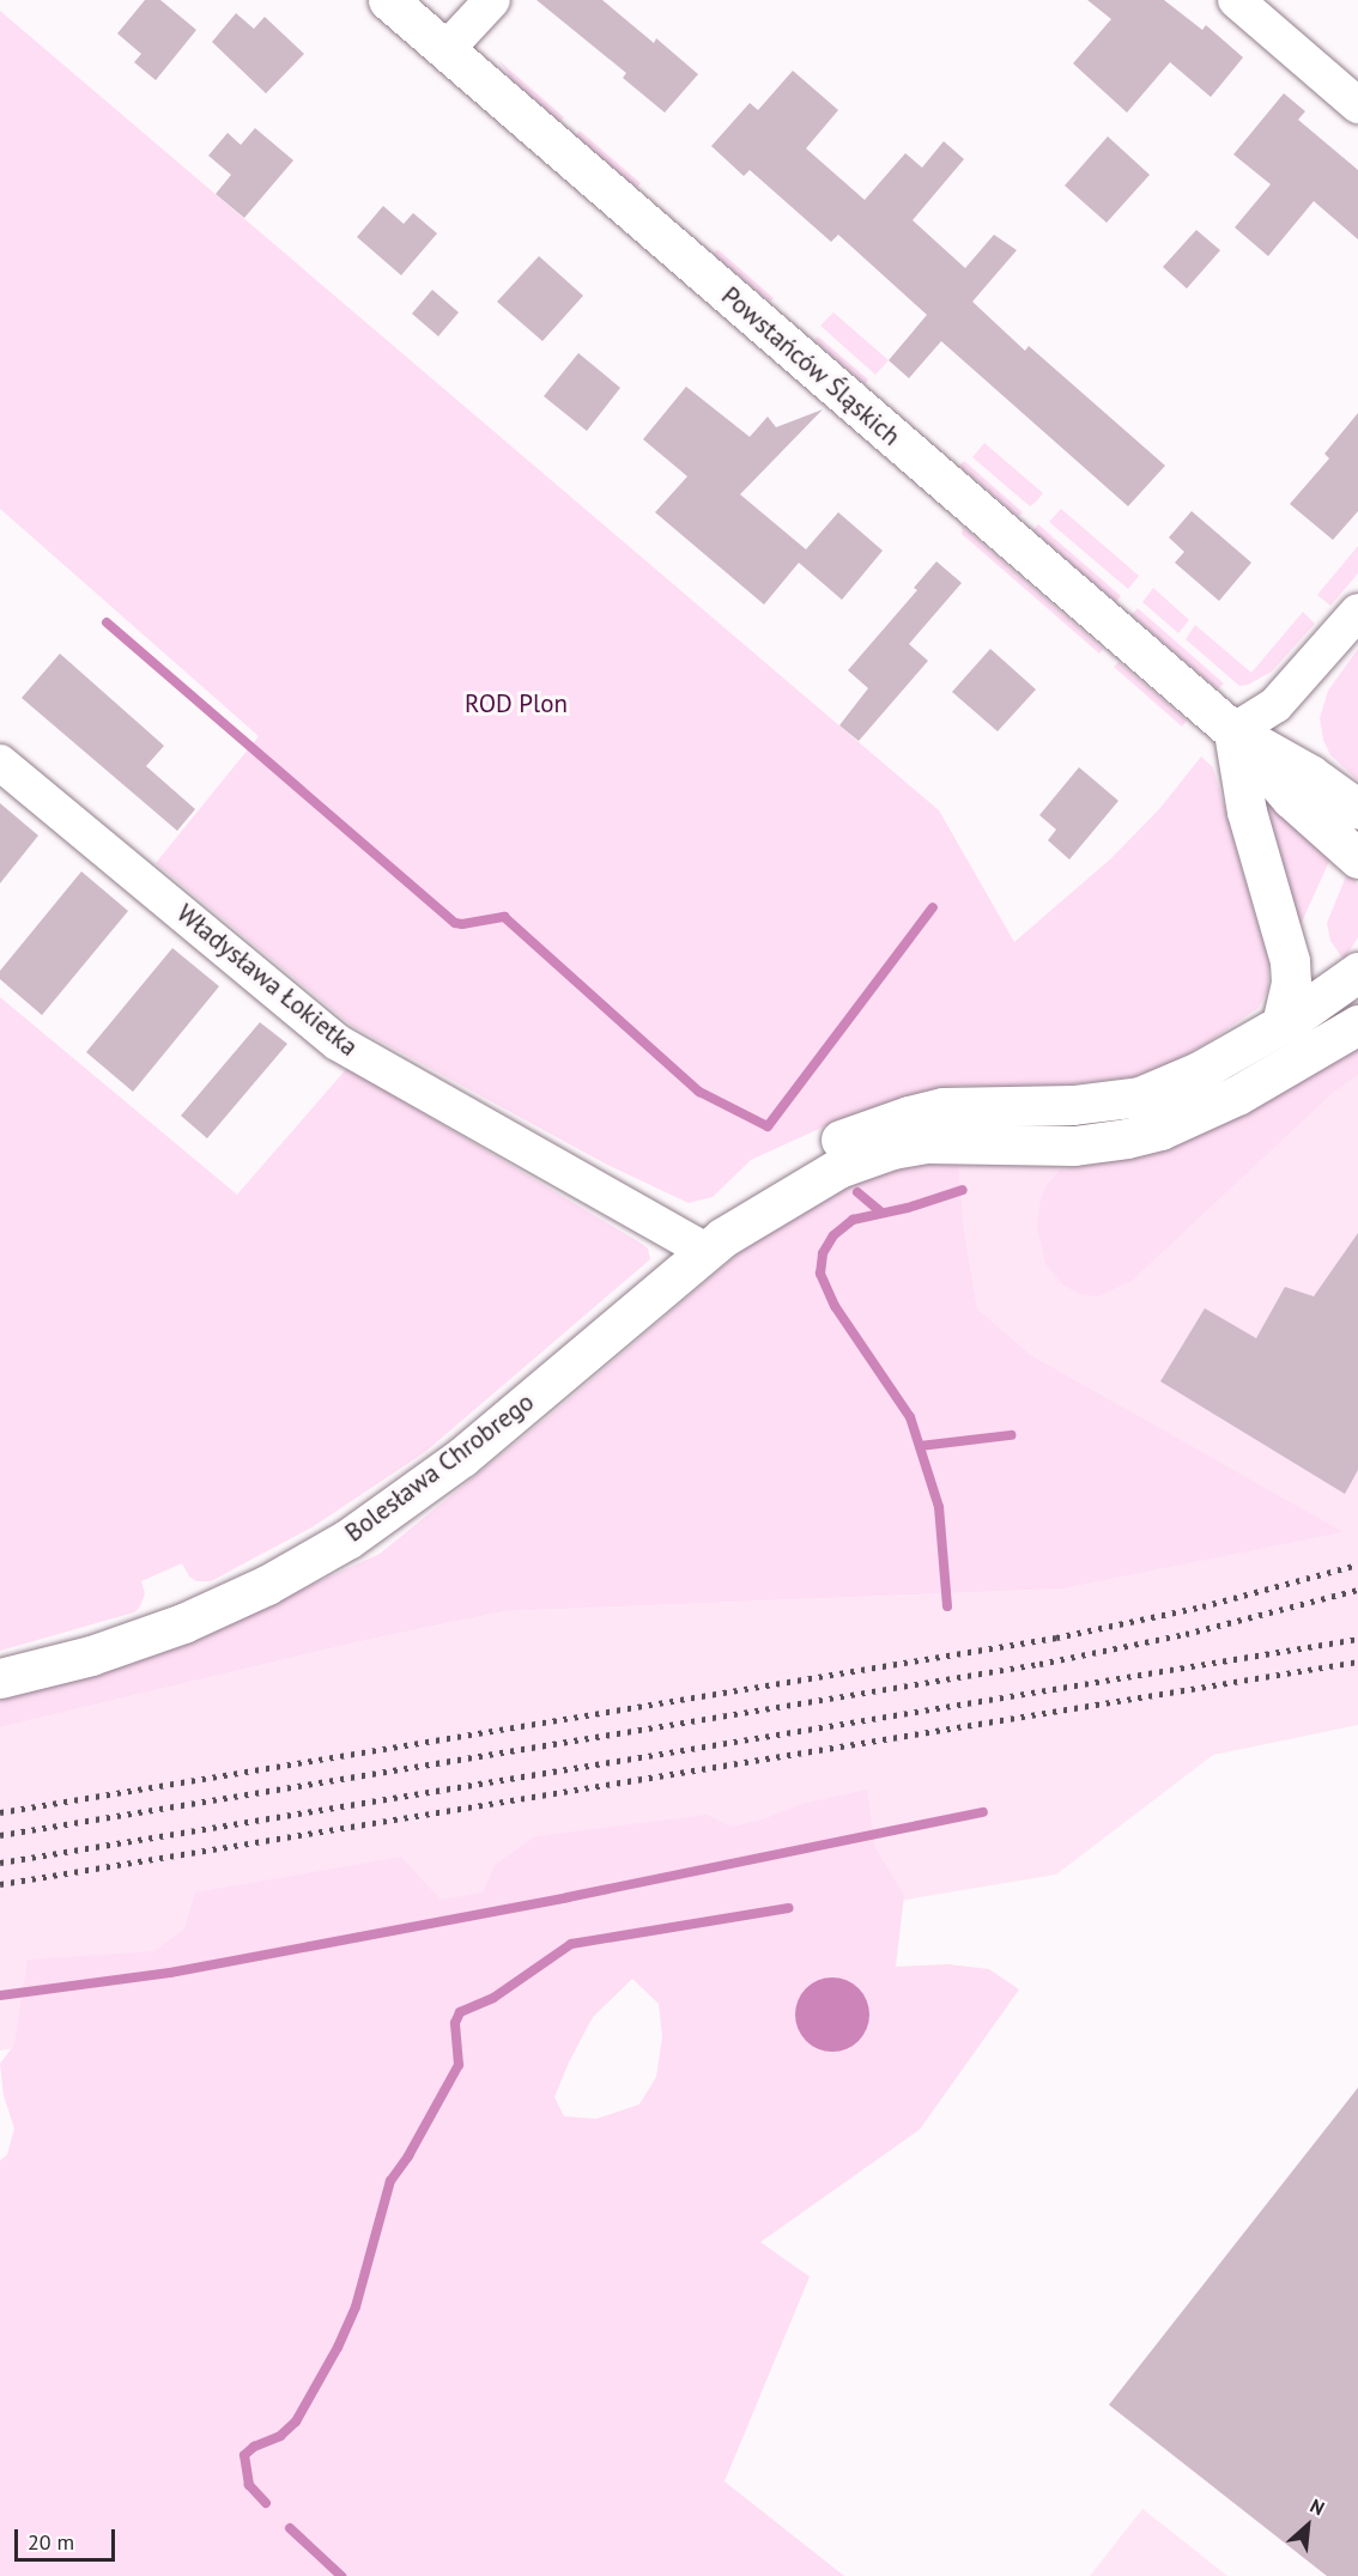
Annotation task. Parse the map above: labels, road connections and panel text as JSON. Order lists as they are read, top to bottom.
{
  "streets": {
    "street": ["Powstańców Śląskich", "Władysława Łokietka", "Bolesława Chrobrego"]
  },
  "crossings": [
    ["Władysława Łokietka", "Bolesława Chrobrego"]
  ],
  "parks": ["ROD Plon"],
  "scale_bar": "20 m",
  "north": "top right"
}
